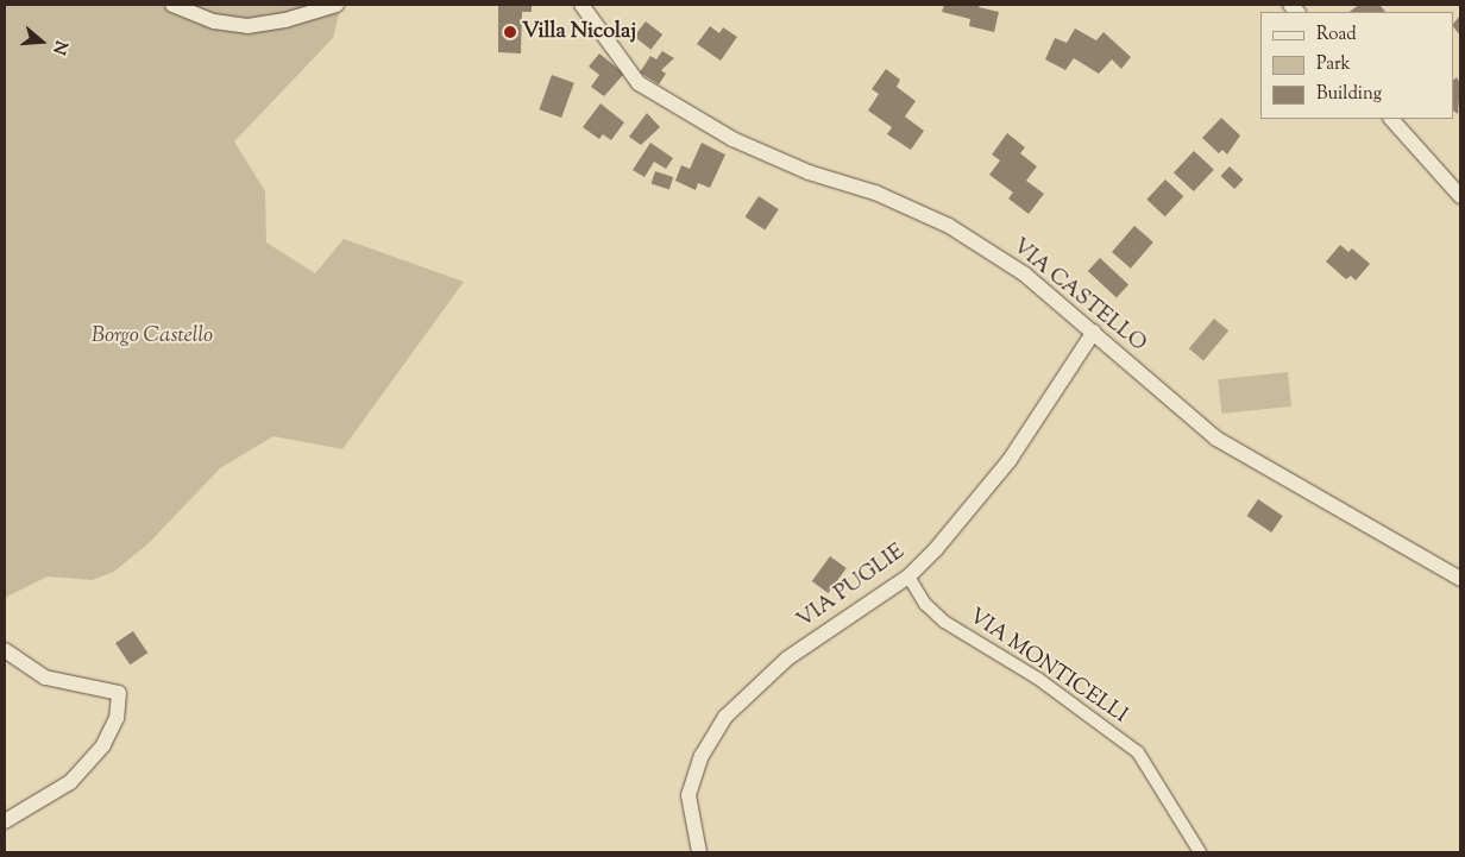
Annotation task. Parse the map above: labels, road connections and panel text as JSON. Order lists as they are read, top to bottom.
{
  "streets": {
    "street": ["VIA CASTELLO", "VIA PUGLIE", "VIA MONTICELLI"]
  },
  "crossings": [
    ["VIA CASTELLO", "VIA PUGLIE"],
    ["VIA PUGLIE", "VIA MONTICELLI"]
  ],
  "parks": ["Borgo Castello"],
  "places": ["Villa Nicolaj"],
  "legend": ["Road", "Park", "Building"],
  "north": "right"
}
